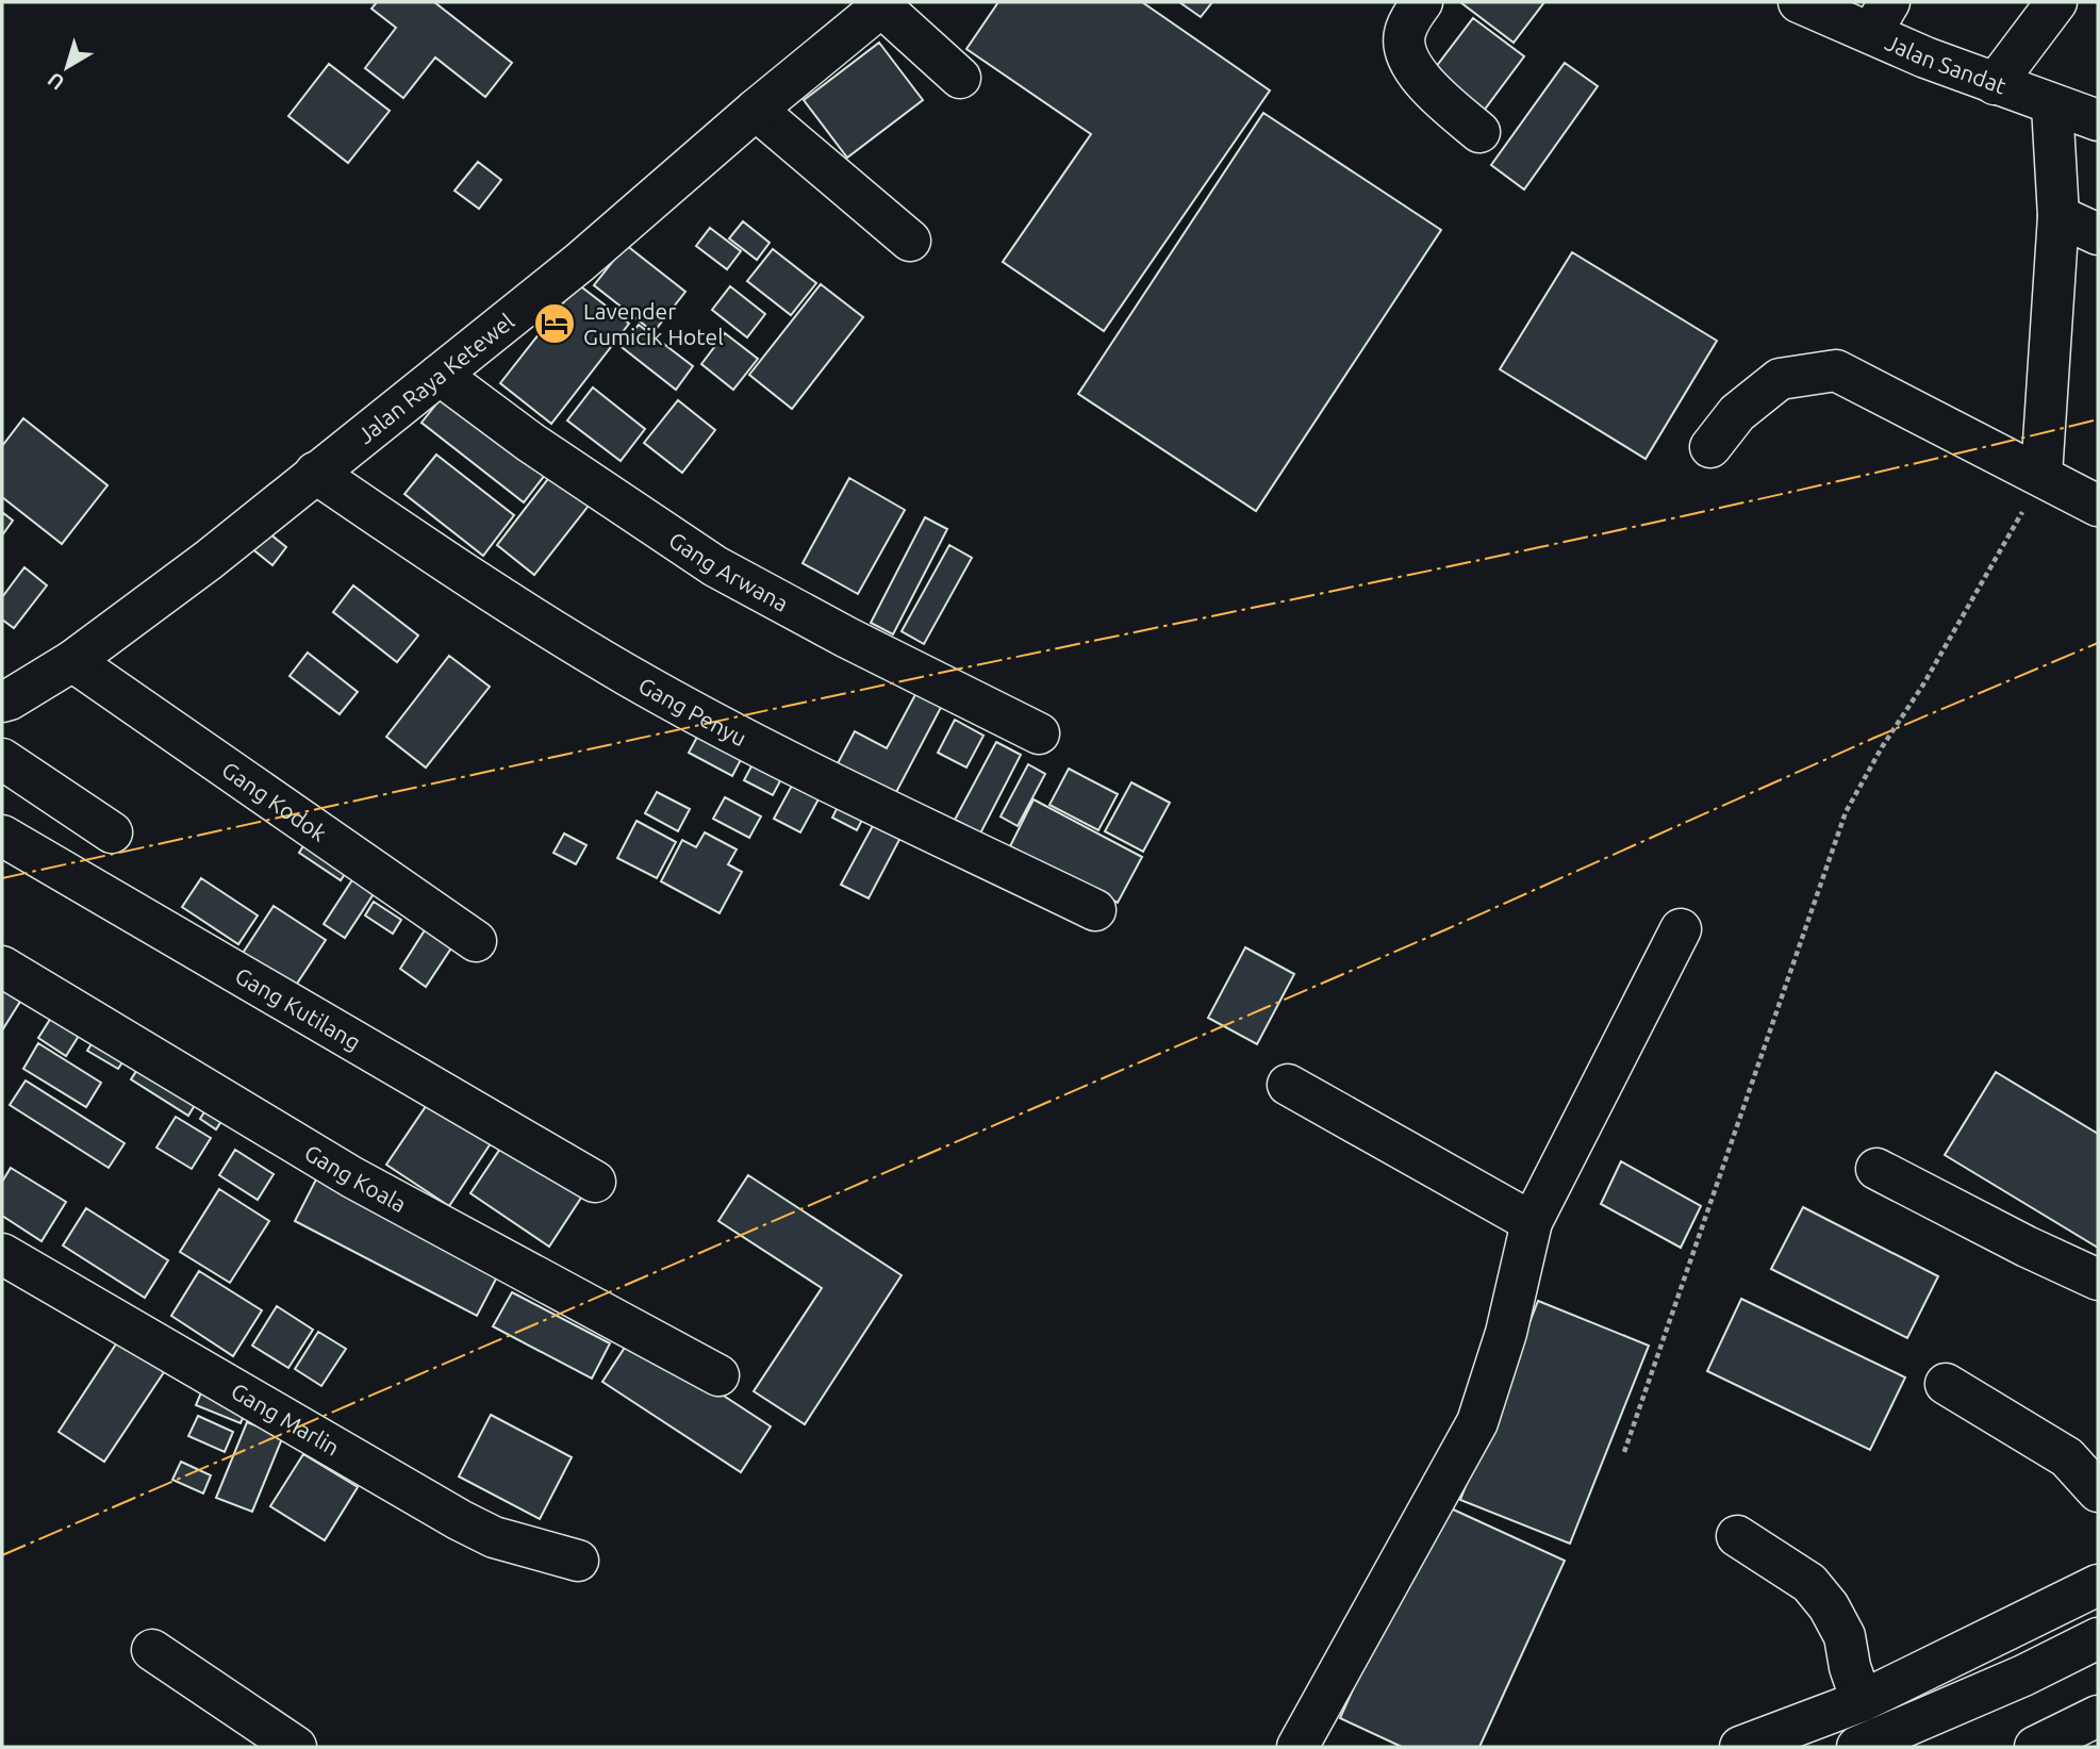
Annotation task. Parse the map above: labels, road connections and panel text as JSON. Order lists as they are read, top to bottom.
{
  "streets": {
    "main road": [
      "Jalan Sandat",
      "Jalan Raya Ketewel",
      "Gang Arwana",
      "Gang Penyu",
      "Gang Kodok",
      "Gang Kutilang",
      "Gang Koala",
      "Gang Marlin"
    ]
  },
  "crossings": [
    ["Jalan Raya Ketewel", "Gang Arwana"],
    ["Jalan Raya Ketewel", "Gang Penyu"],
    ["Jalan Raya Ketewel", "Gang Kodok"]
  ],
  "places": {
    "hotel": ["Lavender Gumicik Hotel"]
  },
  "north": "bottom left"
}
